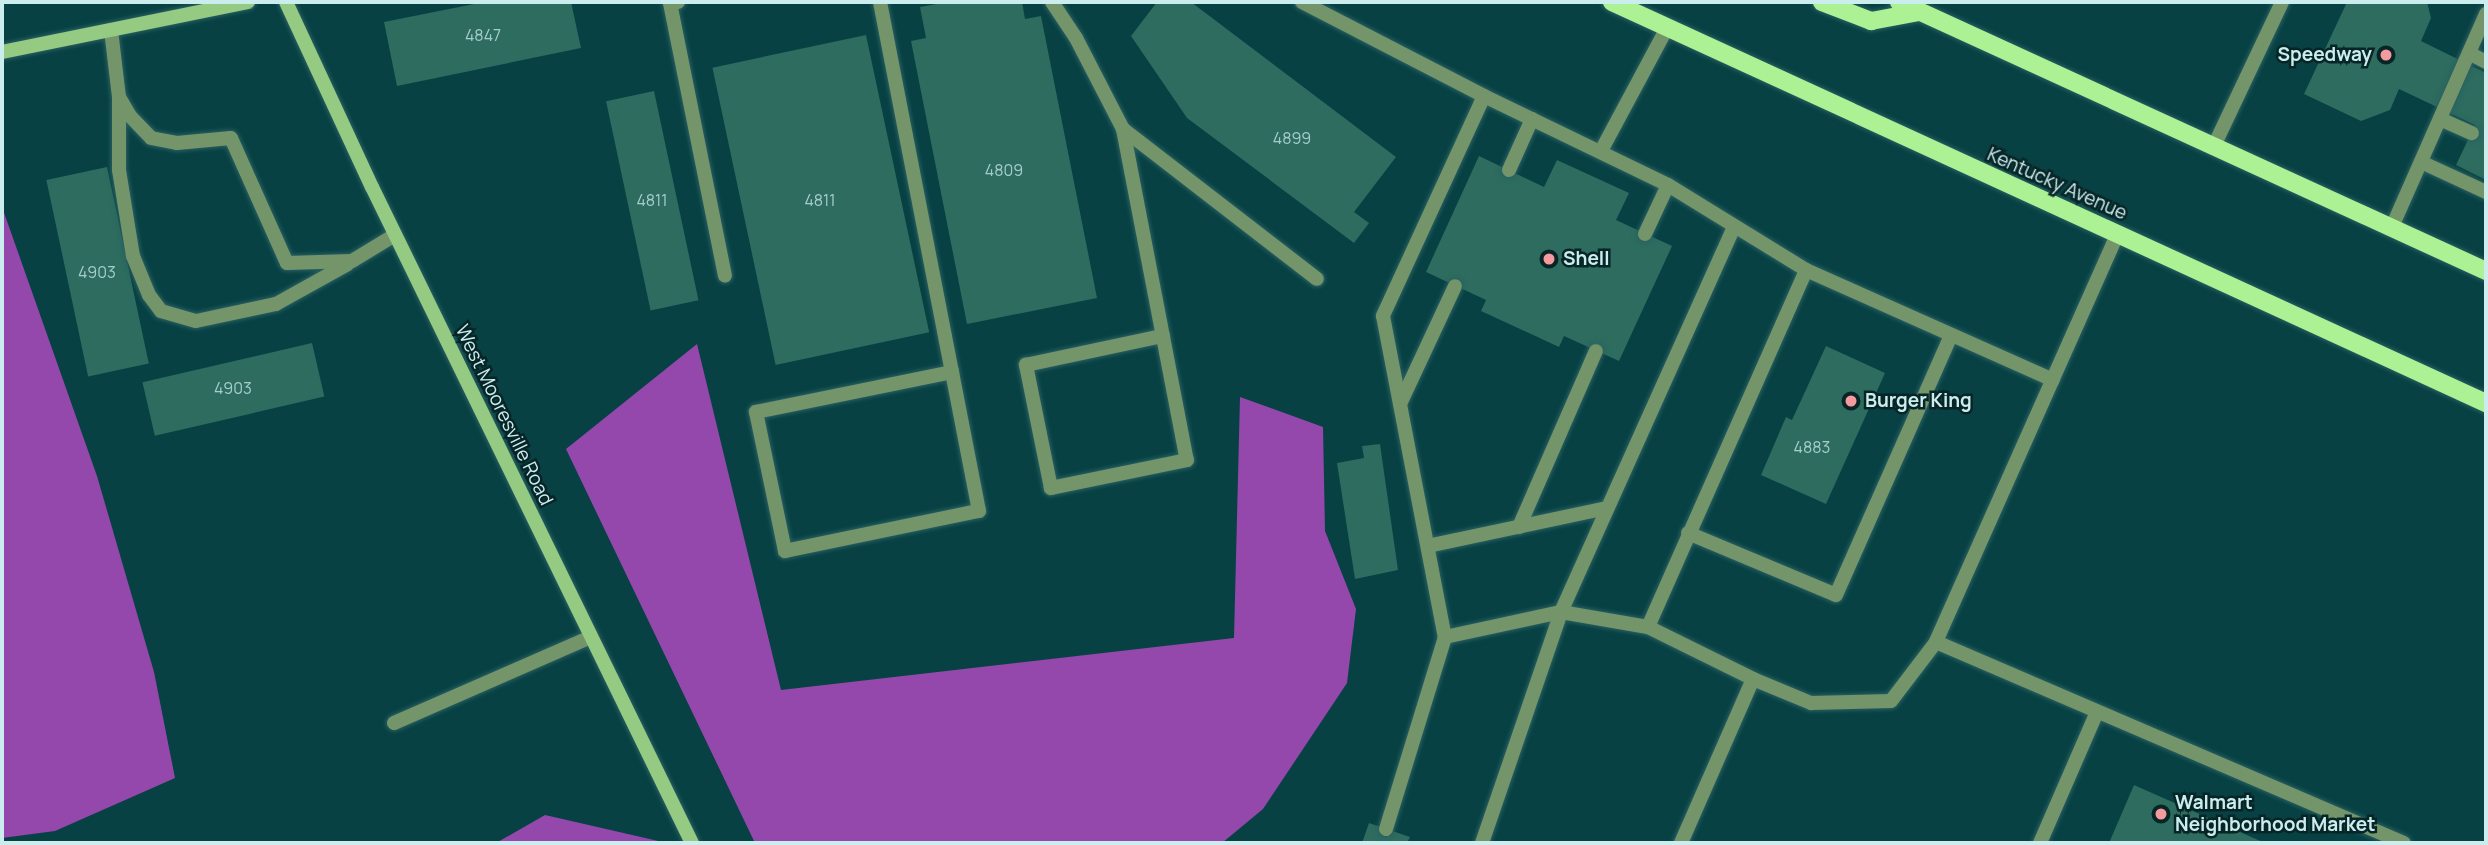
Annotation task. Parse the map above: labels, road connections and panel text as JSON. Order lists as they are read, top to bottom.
{
  "streets": {
    "main road": ["Kentucky Avenue"],
    "street": ["West Mooresville Road"]
  },
  "places": [
    "Speedway",
    "Shell",
    "Burger King",
    "Walmart Neighborhood Market"
  ],
  "house_numbers": [
    "4847",
    "4899",
    "4809",
    "4811",
    "4811",
    "4903",
    "4903",
    "4883"
  ]
}
